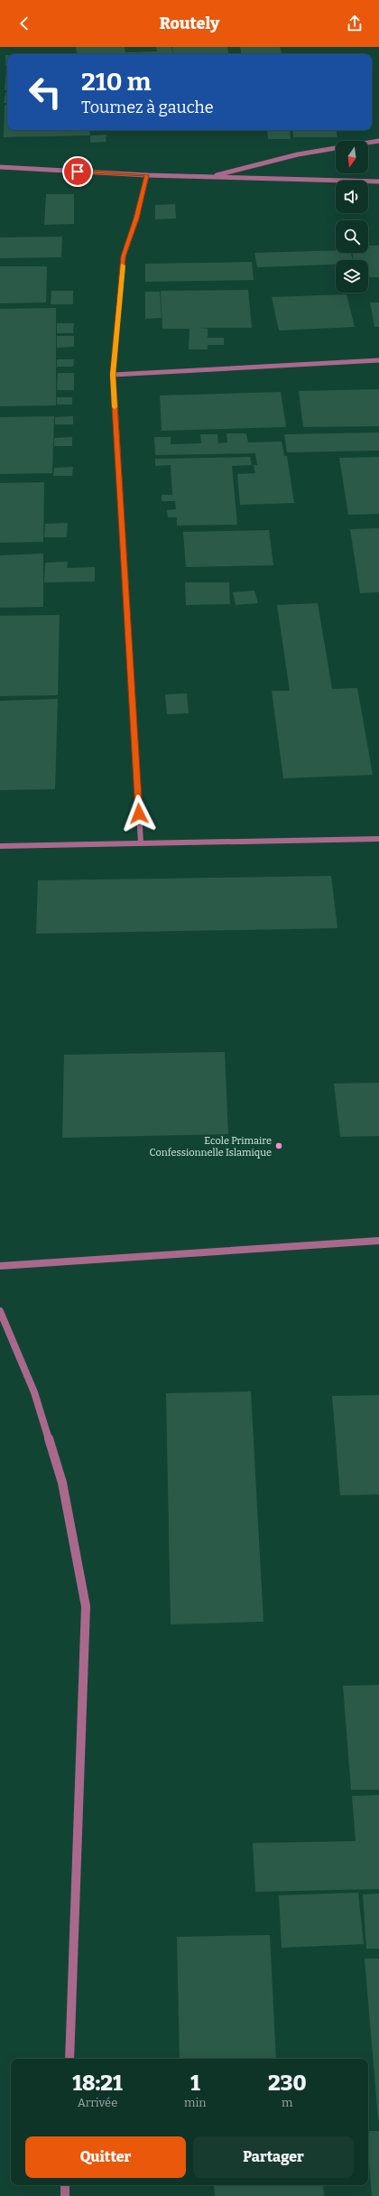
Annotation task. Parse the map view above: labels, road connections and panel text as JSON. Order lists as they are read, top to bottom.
{
  "places": ["Ecole Primaire Confessionnelle Islamique"],
  "north": "bottom",
  "page": {
    "header": "Routely",
    "turn": ["210 m", "Tournez à gauche"],
    "eta": [
      "18:21",
      "Arrivée",
      "1",
      "min",
      "230",
      "m"
    ],
    "buttons": ["Quitter", "Partager"]
  }
}
